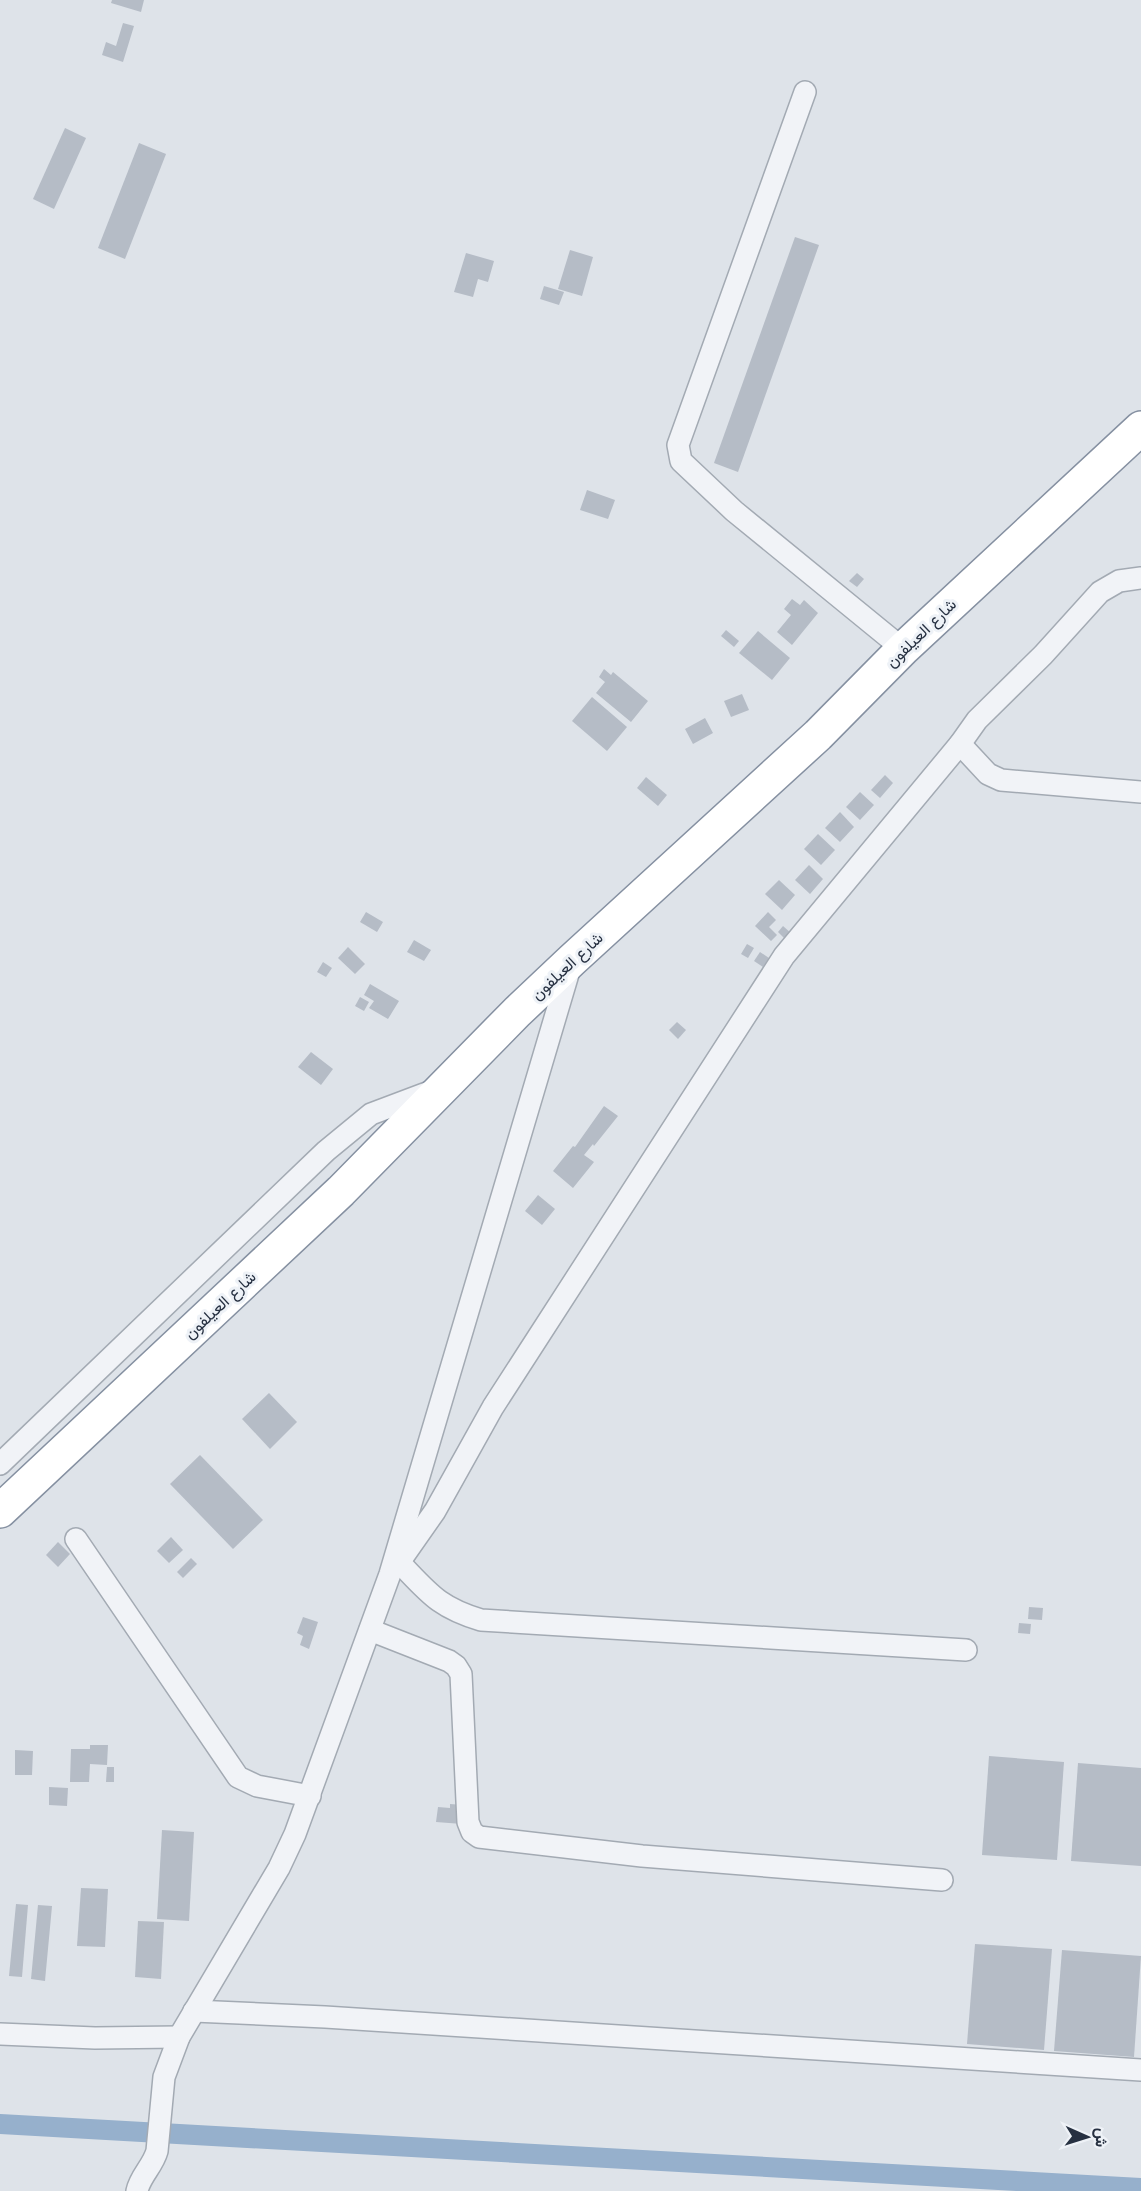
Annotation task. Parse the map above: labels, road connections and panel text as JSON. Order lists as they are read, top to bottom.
{
  "streets": {
    "highway": ["شارع العيلفون"]
  },
  "north": "right"
}
